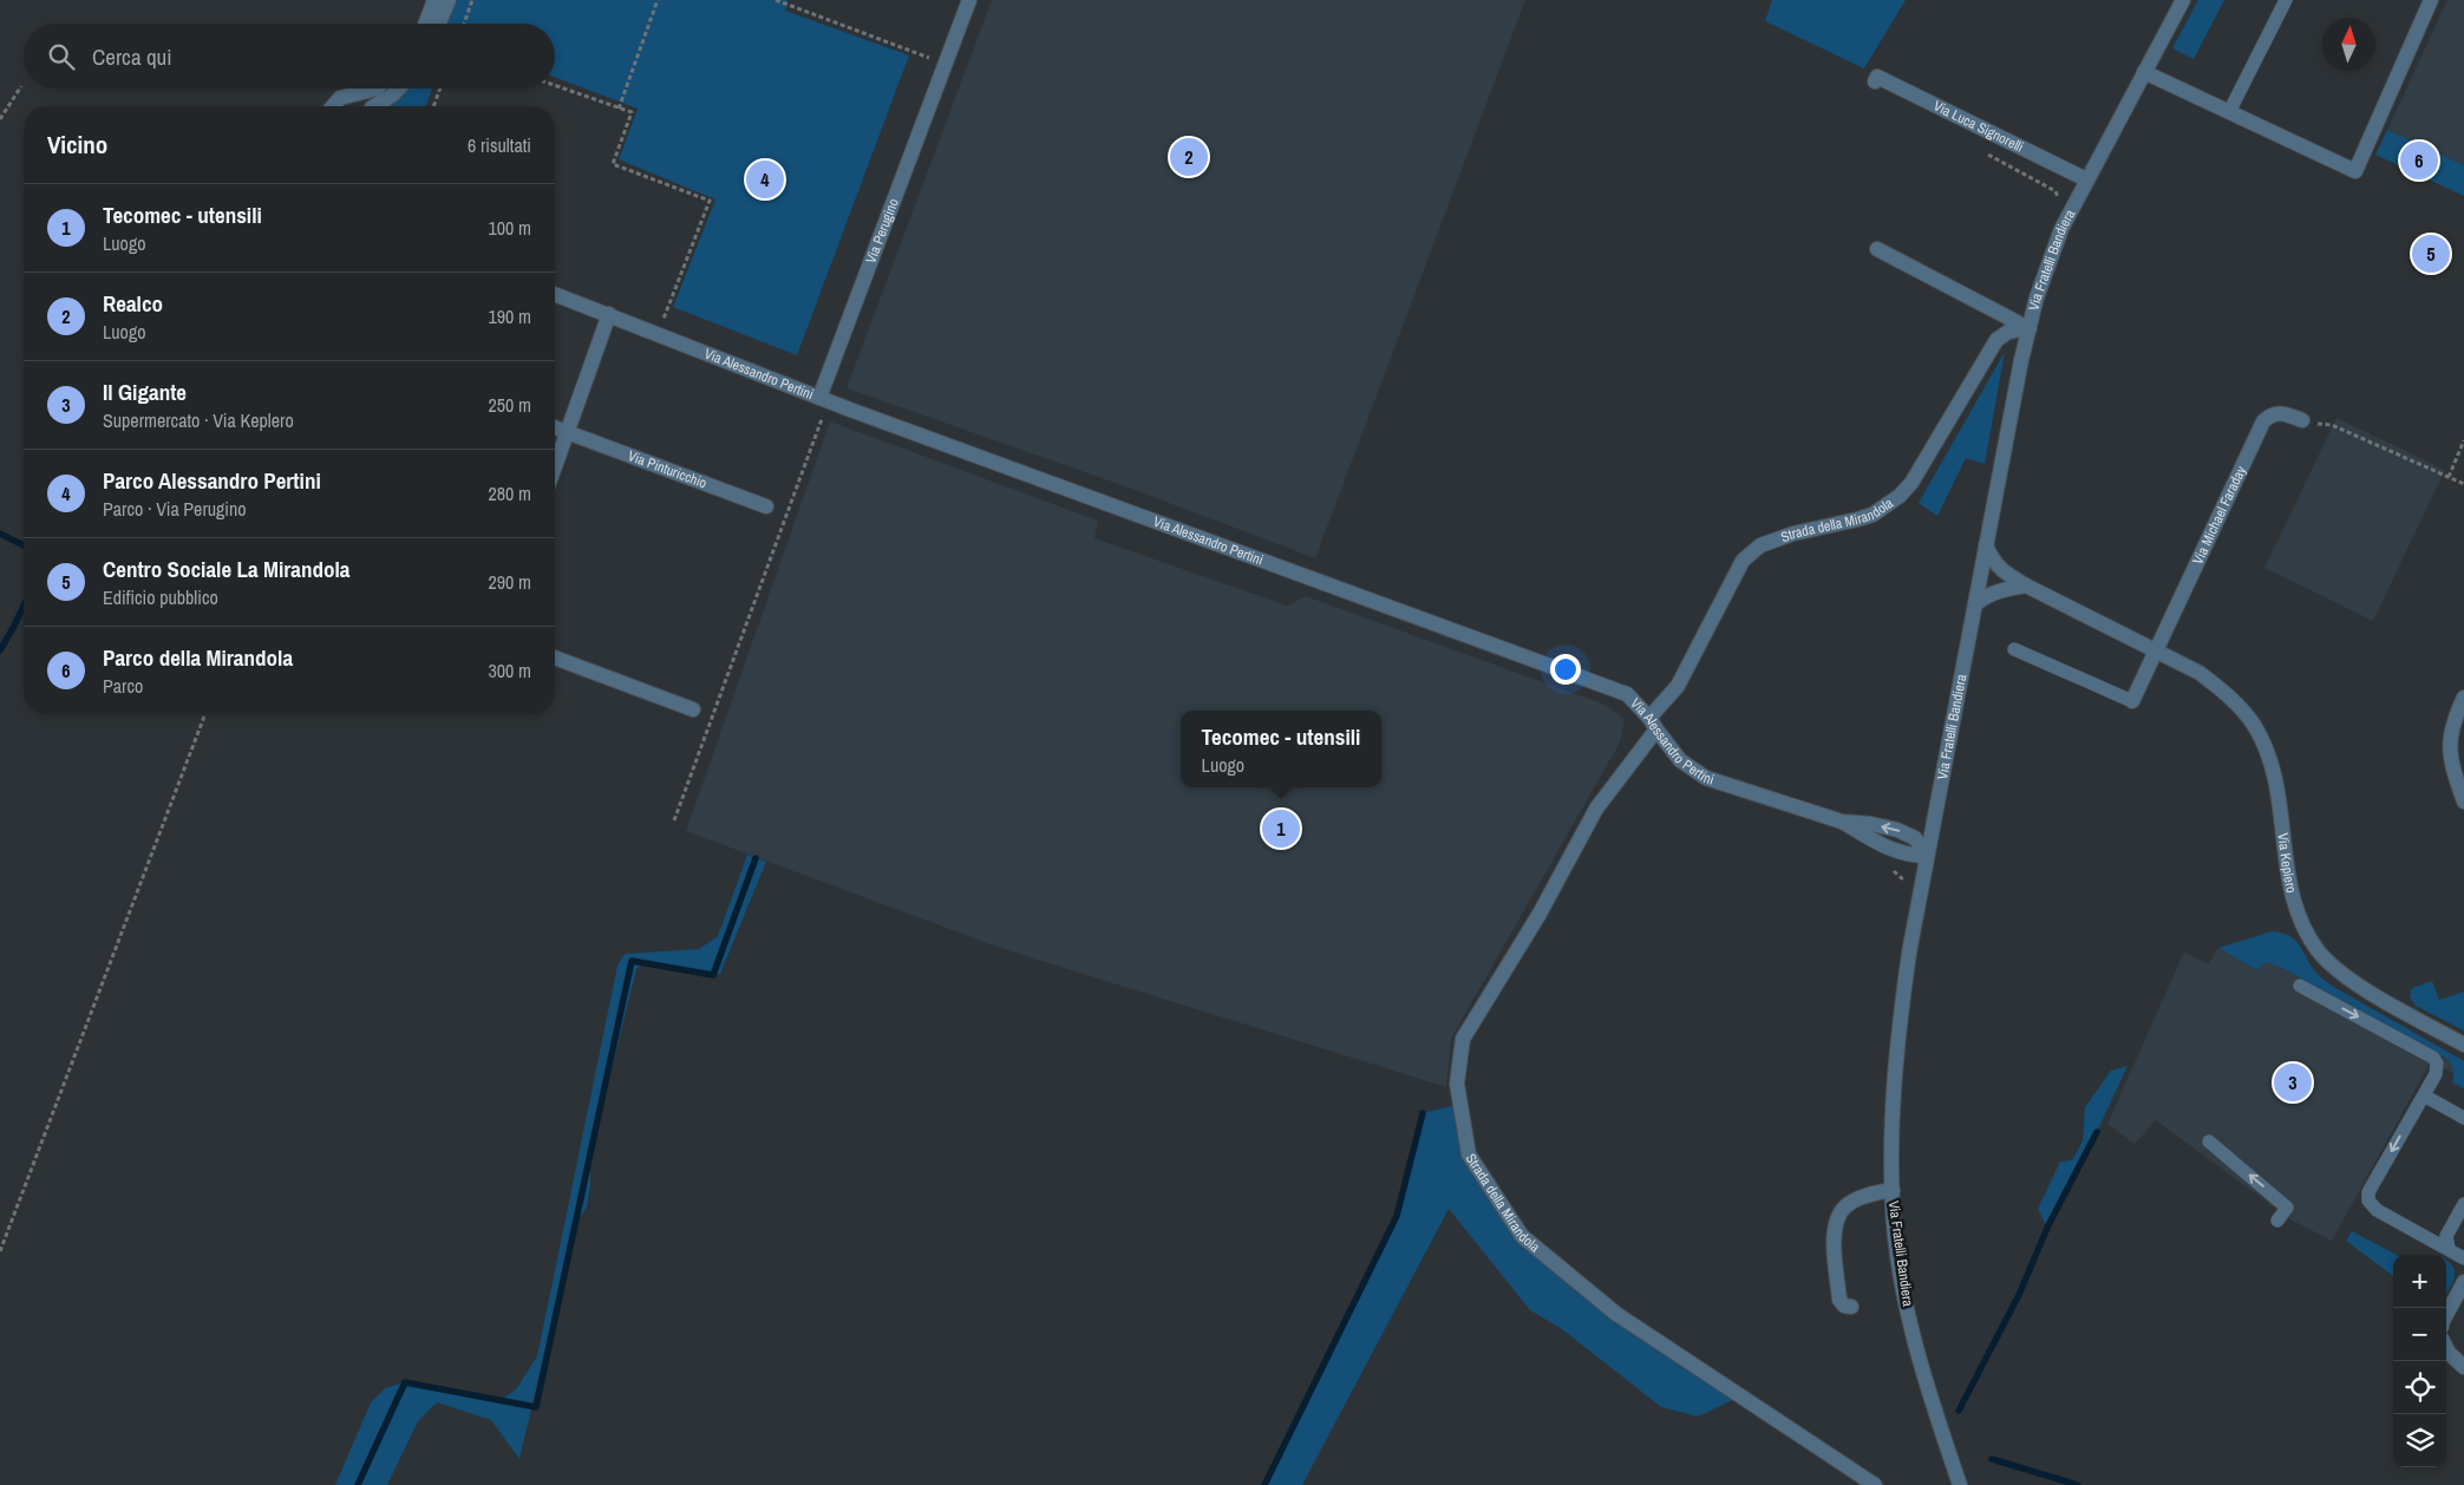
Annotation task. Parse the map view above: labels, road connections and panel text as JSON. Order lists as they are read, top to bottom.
{
  "streets": {
    "street": [
      "Via Luca Signorelli",
      "Via Perugino",
      "Via Fratelli Bandiera",
      "Via Alessandro Pertini",
      "Via Pinturicchio",
      "Via Michael Faraday",
      "Strada della Mirandola",
      "Via Keplero"
    ]
  },
  "crossings": [
    ["Via Luca Signorelli", "Via Fratelli Bandiera"],
    ["Via Perugino", "Via Alessandro Pertini"],
    ["Via Fratelli Bandiera", "Via Alessandro Pertini"],
    ["Via Fratelli Bandiera", "Strada della Mirandola"],
    ["Via Fratelli Bandiera", "Via Keplero"],
    ["Via Alessandro Pertini", "Strada della Mirandola"],
    ["Via Michael Faraday", "Via Keplero"]
  ],
  "north": "top",
  "page": {
    "search": "Cerca qui",
    "heading": ["Vicino", "6 risultati"],
    "pins": [
      "2",
      "6",
      "4",
      "5",
      "1",
      "3"
    ],
    "list": [
      {
        "mark": "1",
        "name": "Tecomec - utensili",
        "note": "Luogo",
        "value": "100 m"
      },
      {
        "mark": "2",
        "name": "Realco",
        "note": "Luogo",
        "value": "190 m"
      },
      {
        "mark": "3",
        "name": "Il Gigante",
        "note": "Supermercato · Via Keplero",
        "value": "250 m"
      },
      {
        "mark": "4",
        "name": "Parco Alessandro Pertini",
        "note": "Parco · Via Perugino",
        "value": "280 m"
      },
      {
        "mark": "5",
        "name": "Centro Sociale La Mirandola",
        "note": "Edificio pubblico",
        "value": "290 m"
      },
      {
        "mark": "6",
        "name": "Parco della Mirandola",
        "note": "Parco",
        "value": "300 m"
      }
    ],
    "popup": ["Tecomec - utensili", "Luogo"],
    "map_buttons": ["+", "−"]
  }
}
